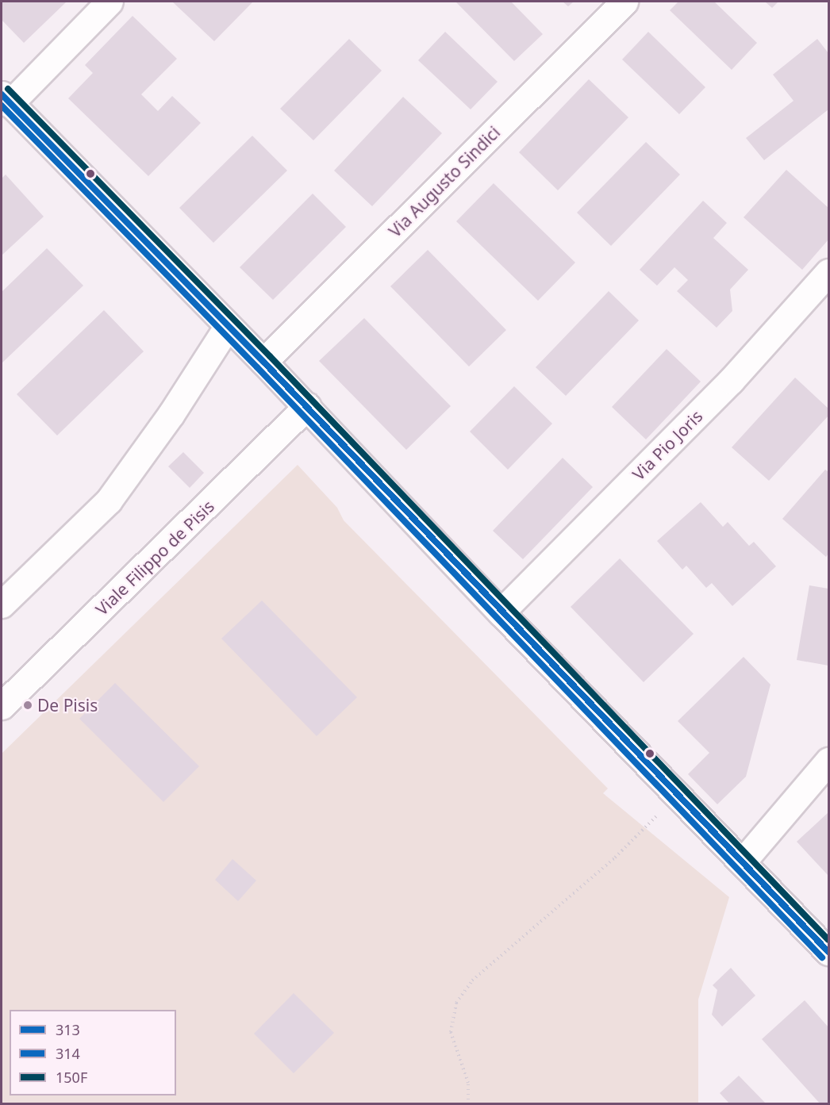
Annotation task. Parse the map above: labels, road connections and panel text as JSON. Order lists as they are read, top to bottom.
{
  "streets": {
    "street": ["Via Augusto Sindici", "Via Pio Joris", "Viale Filippo de Pisis"]
  },
  "places": ["De Pisis"],
  "lines": ["transit line 150F", "transit line 313", "transit line 314"],
  "legend": ["313", "314", "150F"]
}
